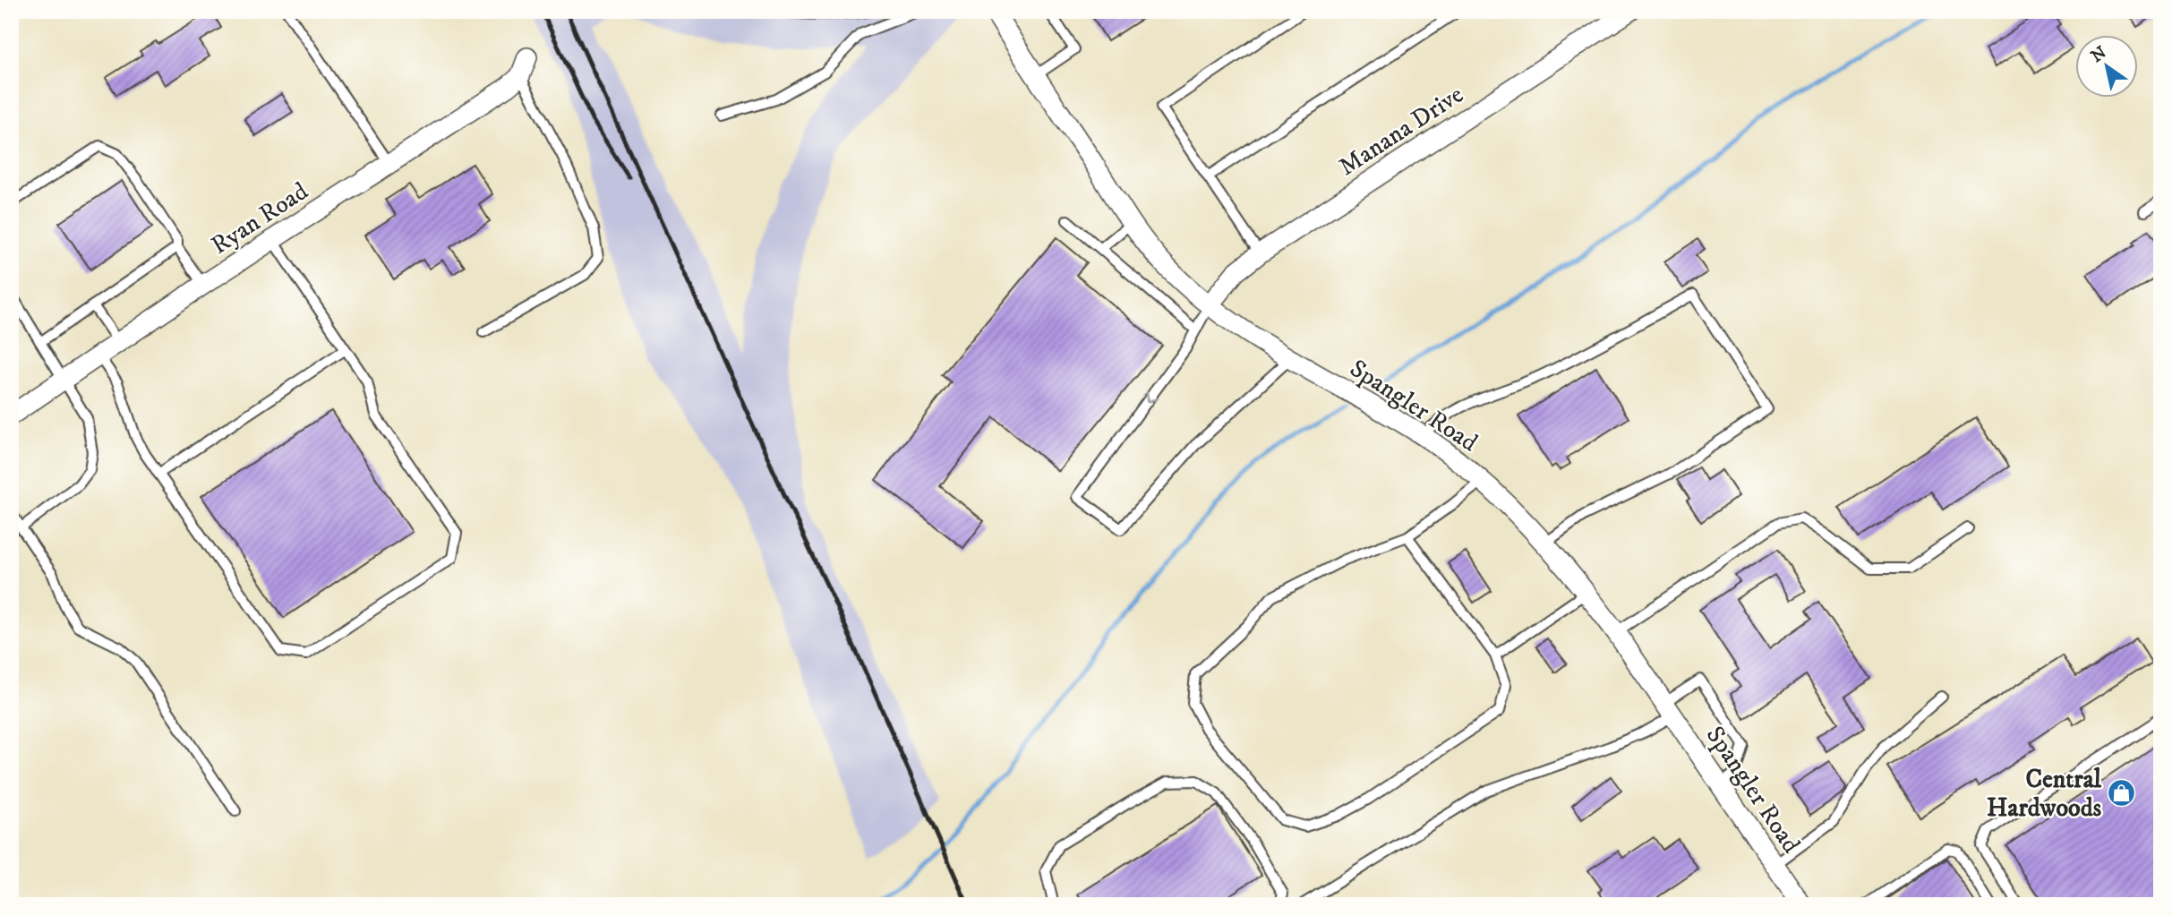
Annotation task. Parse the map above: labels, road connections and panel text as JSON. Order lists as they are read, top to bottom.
{
  "streets": {
    "street": ["Manana Drive", "Ryan Road", "Spangler Road"]
  },
  "crossings": [
    ["Manana Drive", "Spangler Road"]
  ],
  "places": {
    "shop": ["Central Hardwoods"]
  },
  "north": "top left"
}
